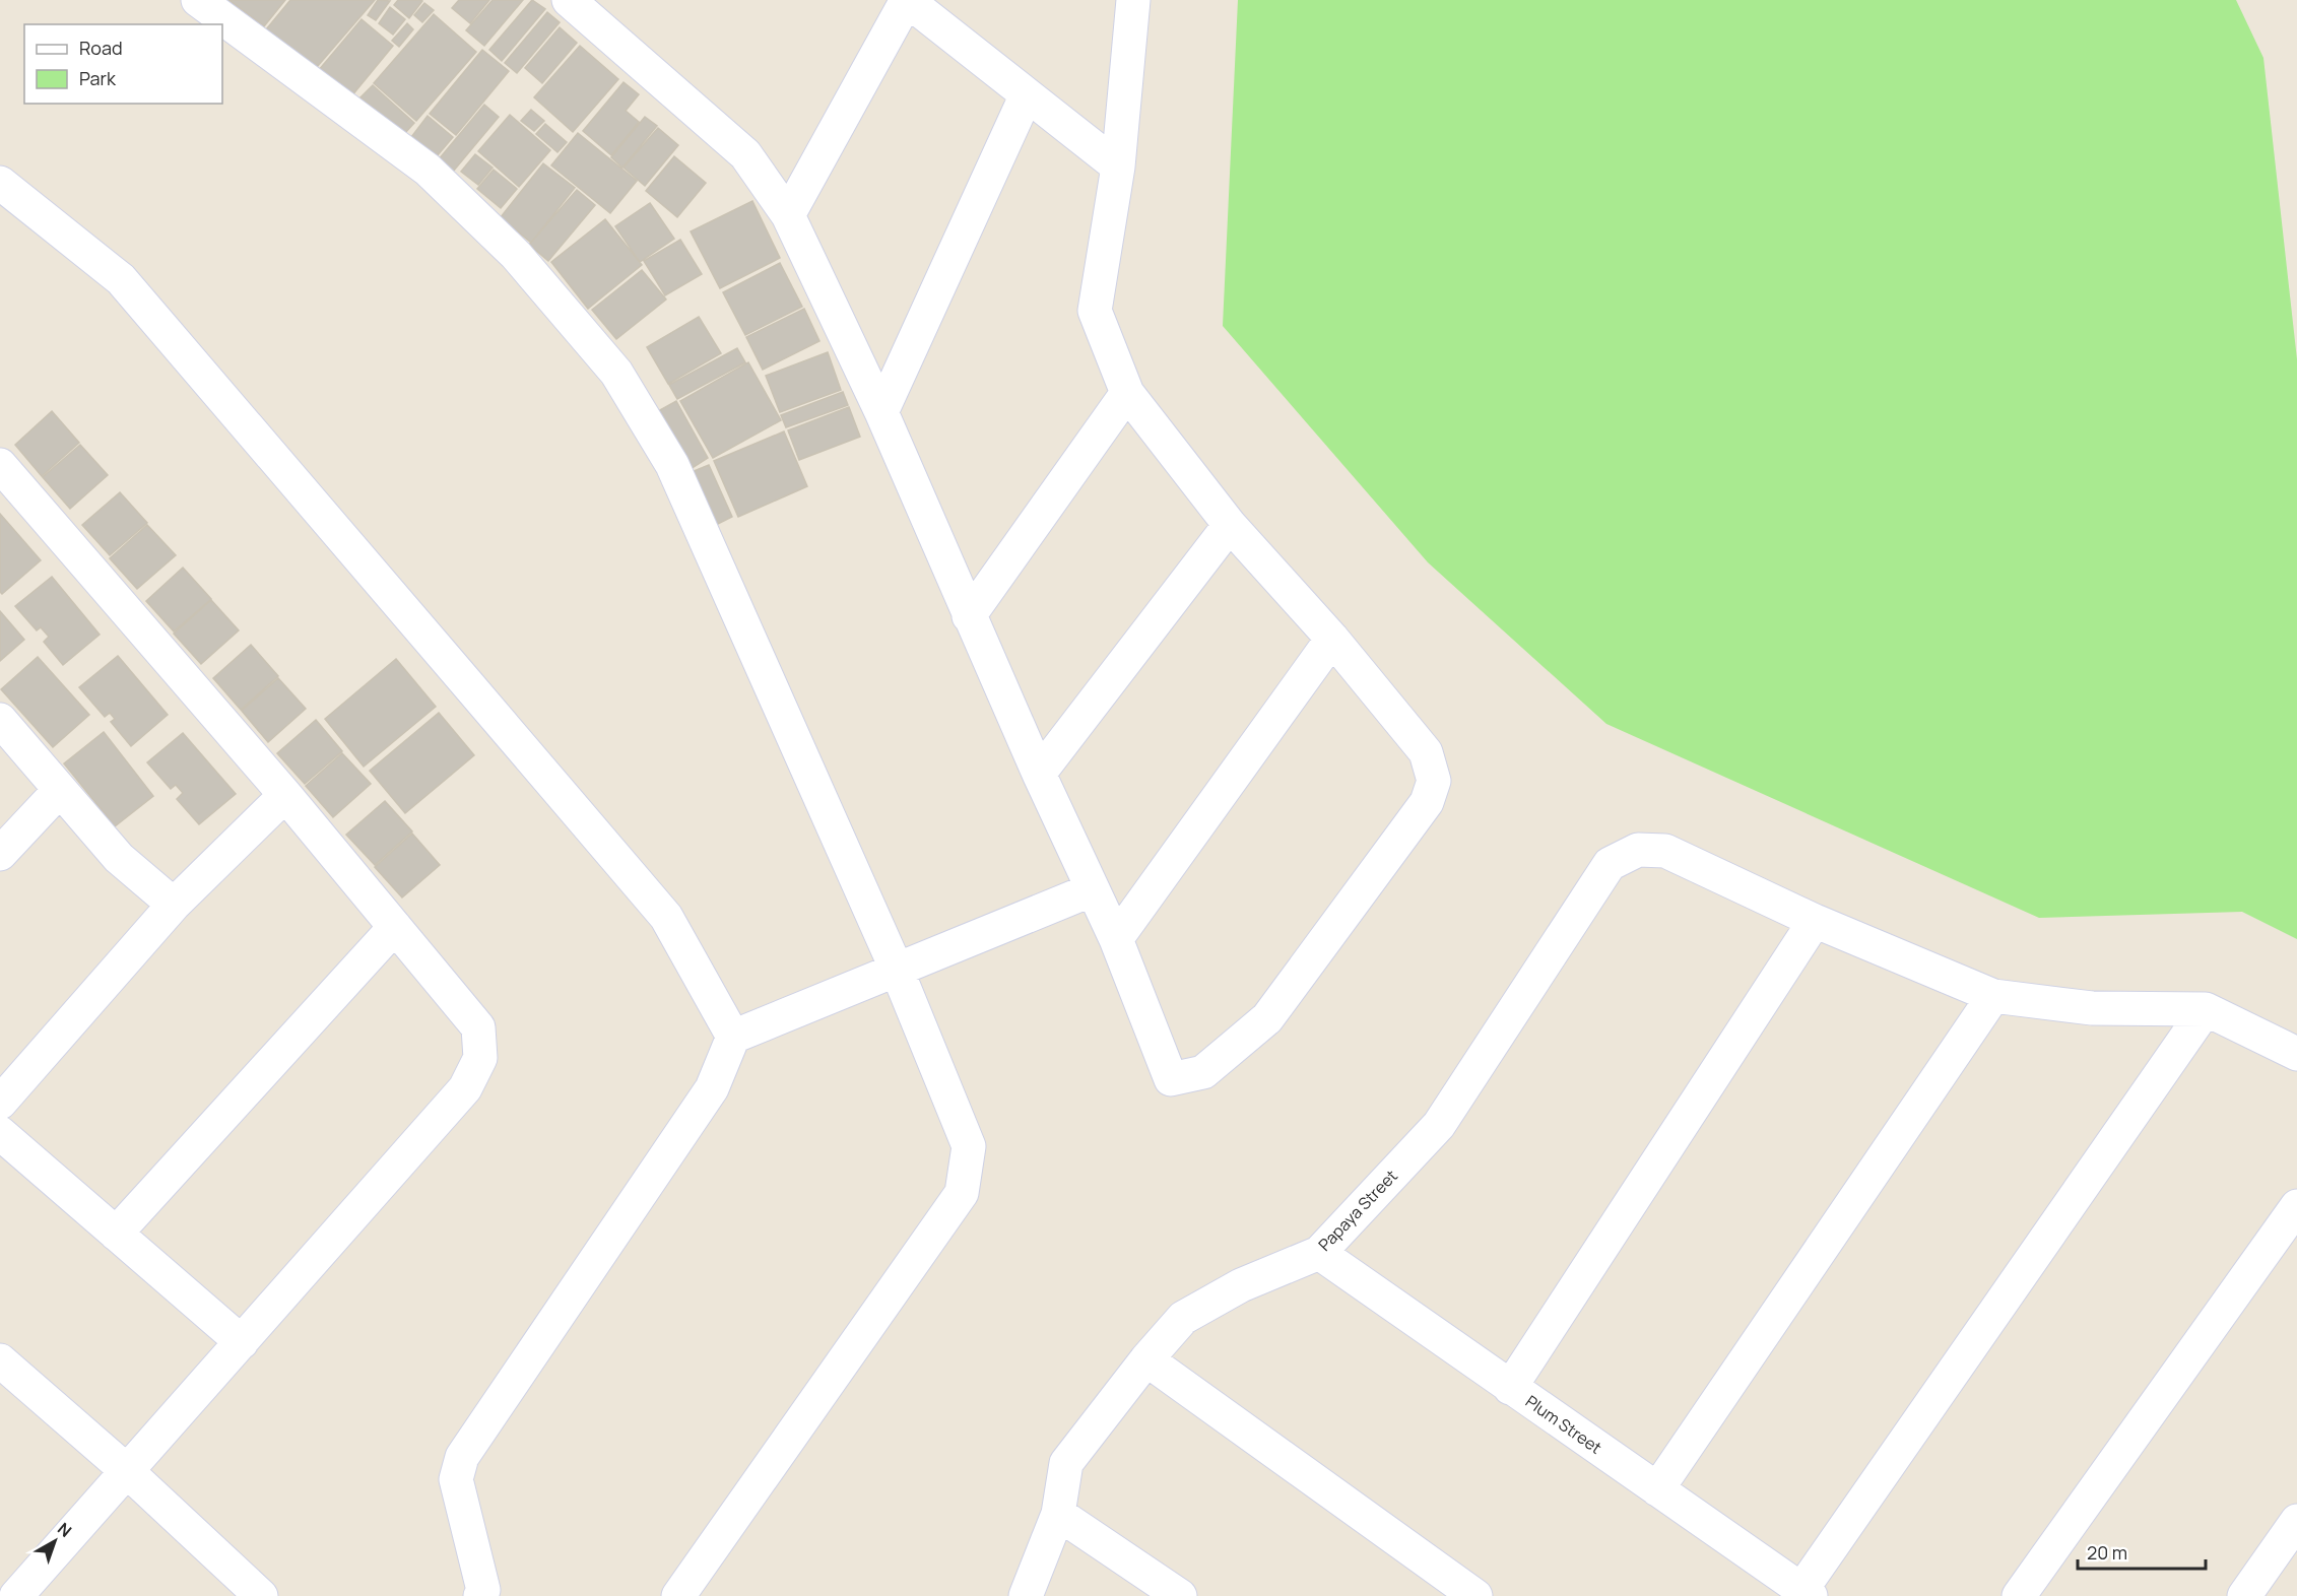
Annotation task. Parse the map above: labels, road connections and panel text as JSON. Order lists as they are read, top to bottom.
{
  "streets": {
    "street": ["Papaya Street", "Plum Street"]
  },
  "crossings": [
    ["Papaya Street", "Plum Street"]
  ],
  "legend": ["Road", "Park"],
  "scale_bar": "20 m",
  "north": "top right"
}
